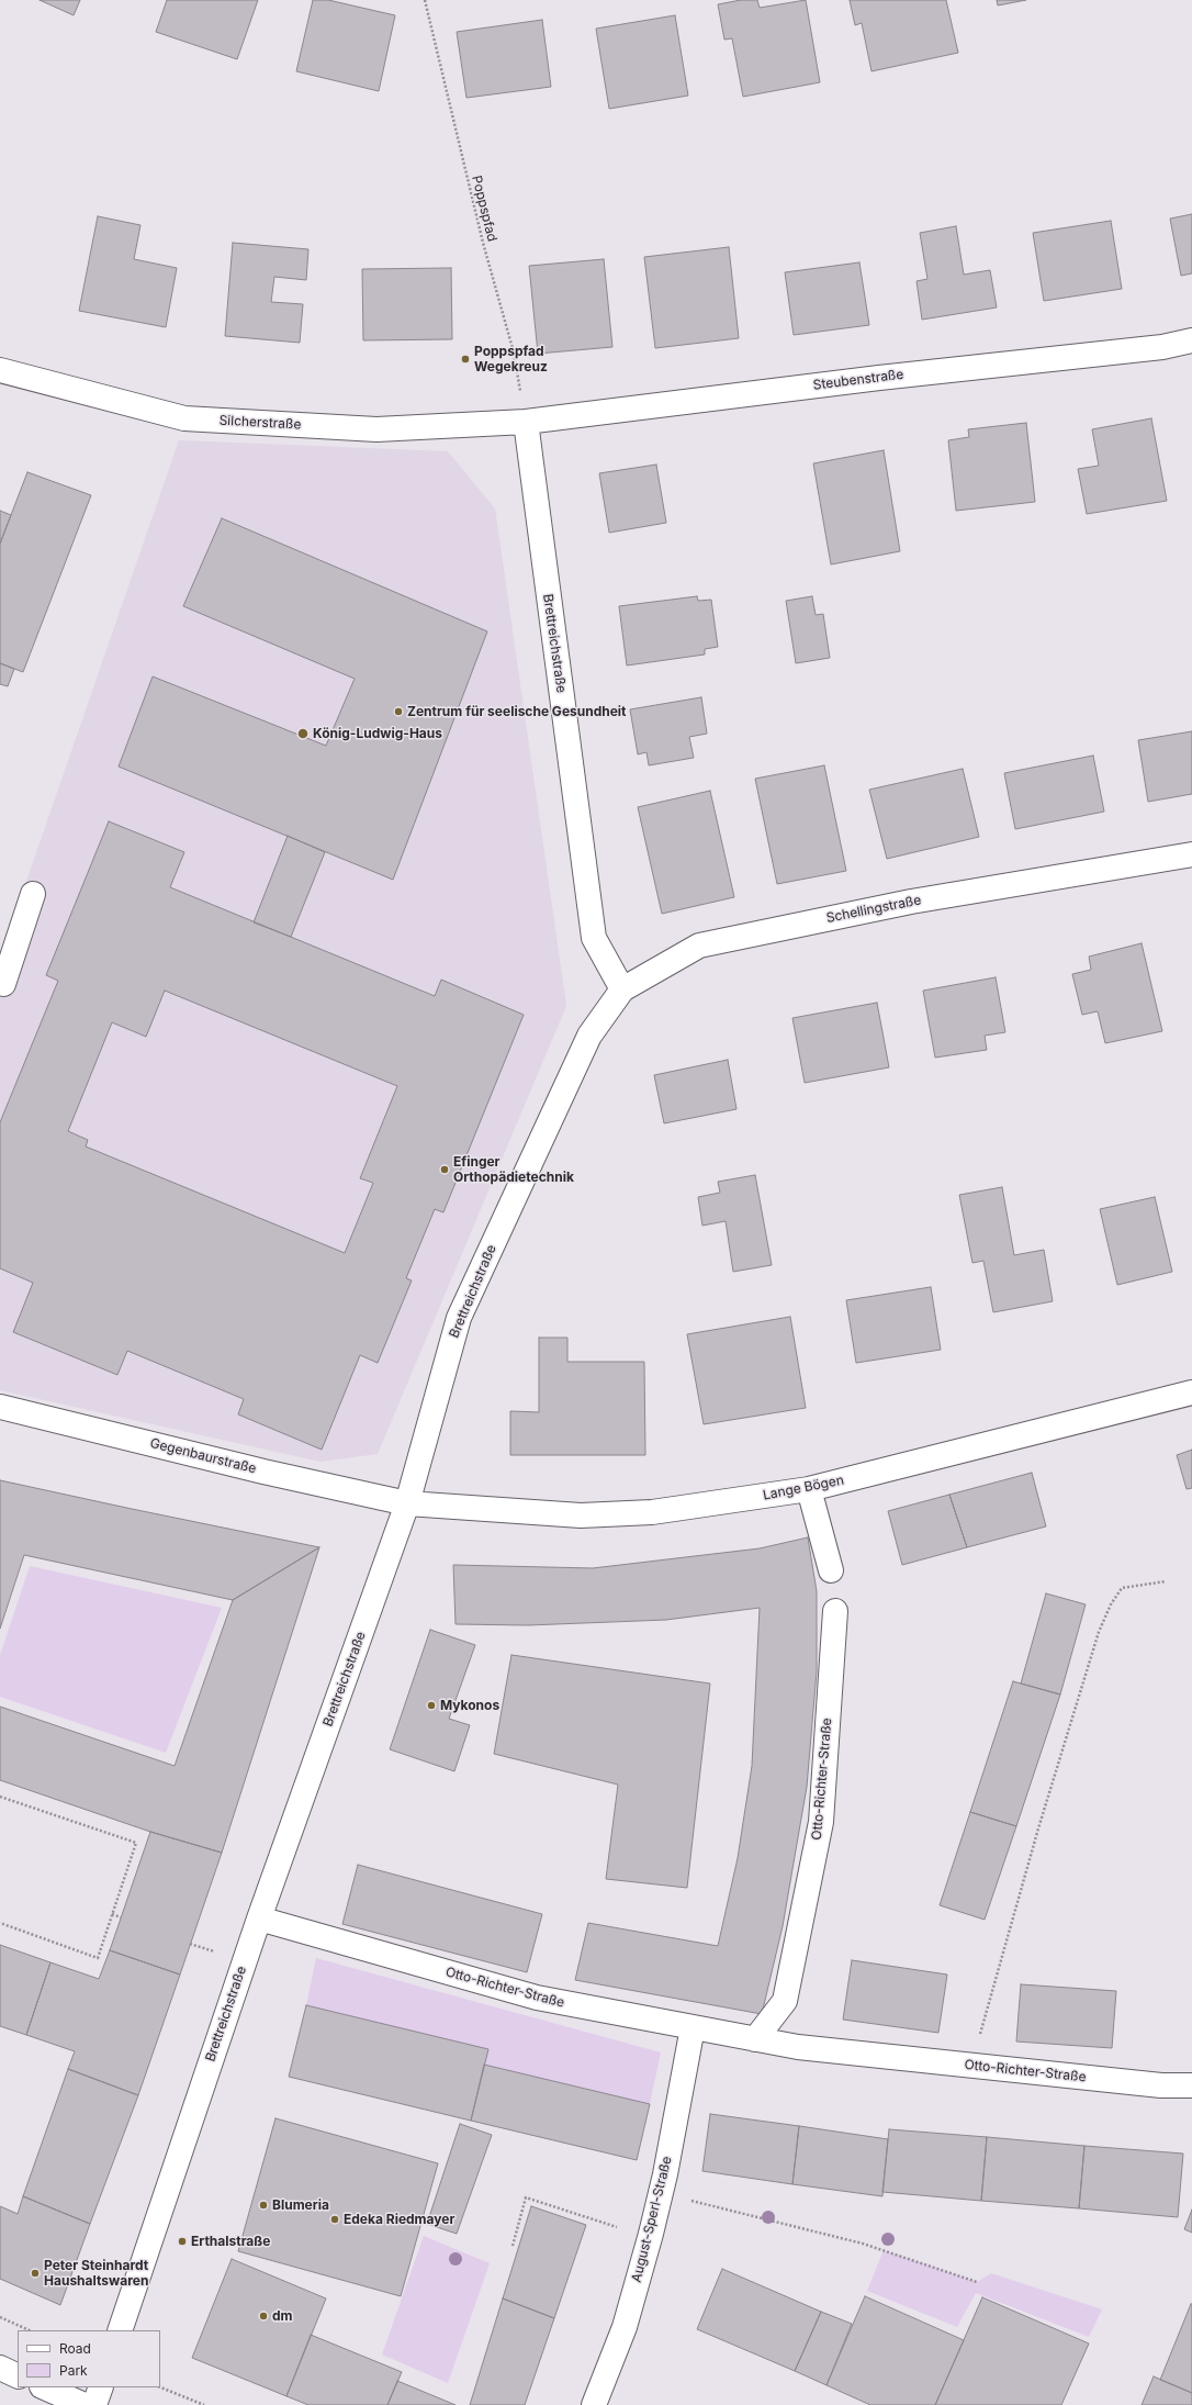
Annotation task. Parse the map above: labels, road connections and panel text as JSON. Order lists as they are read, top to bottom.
{
  "streets": {
    "street": [
      "Steubenstraße",
      "Silcherstraße",
      "Brettreichstraße",
      "Schellingstraße",
      "Gegenbaurstraße",
      "Lange Bögen",
      "Otto-Richter-Straße",
      "August-Sperl-Straße"
    ],
    "path": ["Poppspfad"]
  },
  "crossings": [
    ["Poppspfad", "Steubenstraße"],
    ["Poppspfad", "Silcherstraße"],
    ["Poppspfad", "Brettreichstraße"],
    ["Steubenstraße", "Silcherstraße"],
    ["Steubenstraße", "Brettreichstraße"],
    ["Silcherstraße", "Brettreichstraße"],
    ["Brettreichstraße", "Schellingstraße"],
    ["Brettreichstraße", "Gegenbaurstraße"],
    ["Brettreichstraße", "Lange Bögen"],
    ["Brettreichstraße", "Otto-Richter-Straße"],
    ["Gegenbaurstraße", "Lange Bögen"],
    ["Otto-Richter-Straße", "August-Sperl-Straße"]
  ],
  "places": [
    "Poppspfad Wegekreuz",
    "Zentrum für seelische Gesundheit",
    "König-Ludwig-Haus",
    "Efinger Orthopädietechnik",
    "Mykonos",
    "Blumeria",
    "Edeka Riedmayer",
    "Erthalstraße",
    "Peter Steinhardt Haushaltswaren",
    "dm"
  ],
  "legend": ["Road", "Park"]
}
